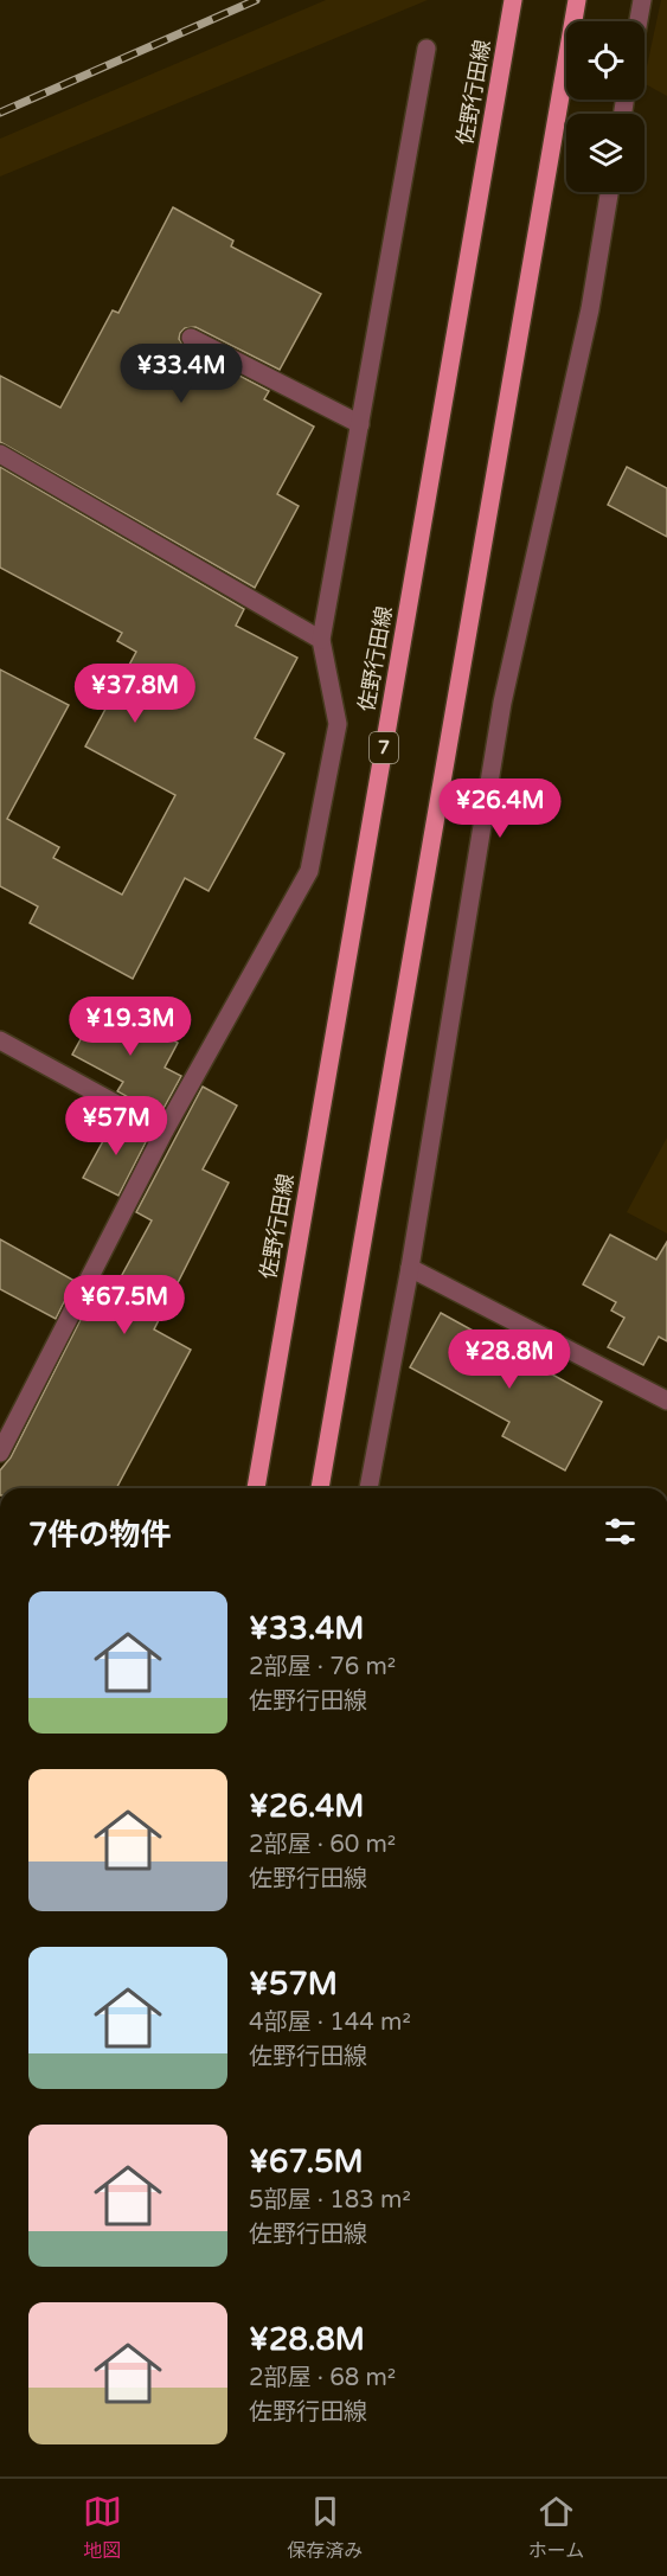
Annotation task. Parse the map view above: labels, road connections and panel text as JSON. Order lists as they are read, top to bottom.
{
  "streets": {
    "main road": ["佐野行田線", "7"]
  },
  "page": {
    "price": [
      "¥33.4M",
      "¥37.8M",
      "¥26.4M",
      "¥19.3M",
      "¥57M",
      "¥67.5M",
      "¥28.8M"
    ],
    "heading": "7件の物件",
    "list": [
      {
        "name": "¥33.4M",
        "note": "2部屋 · 76 m² · 佐野行田線"
      },
      {
        "name": "¥26.4M",
        "note": "2部屋 · 60 m² · 佐野行田線"
      },
      {
        "name": "¥57M",
        "note": "4部屋 · 144 m² · 佐野行田線"
      },
      {
        "name": "¥67.5M",
        "note": "5部屋 · 183 m² · 佐野行田線"
      },
      {
        "name": "¥28.8M",
        "note": "2部屋 · 68 m² · 佐野行田線"
      }
    ],
    "tabs": ["地図", "保存済み", "ホーム"]
  }
}
